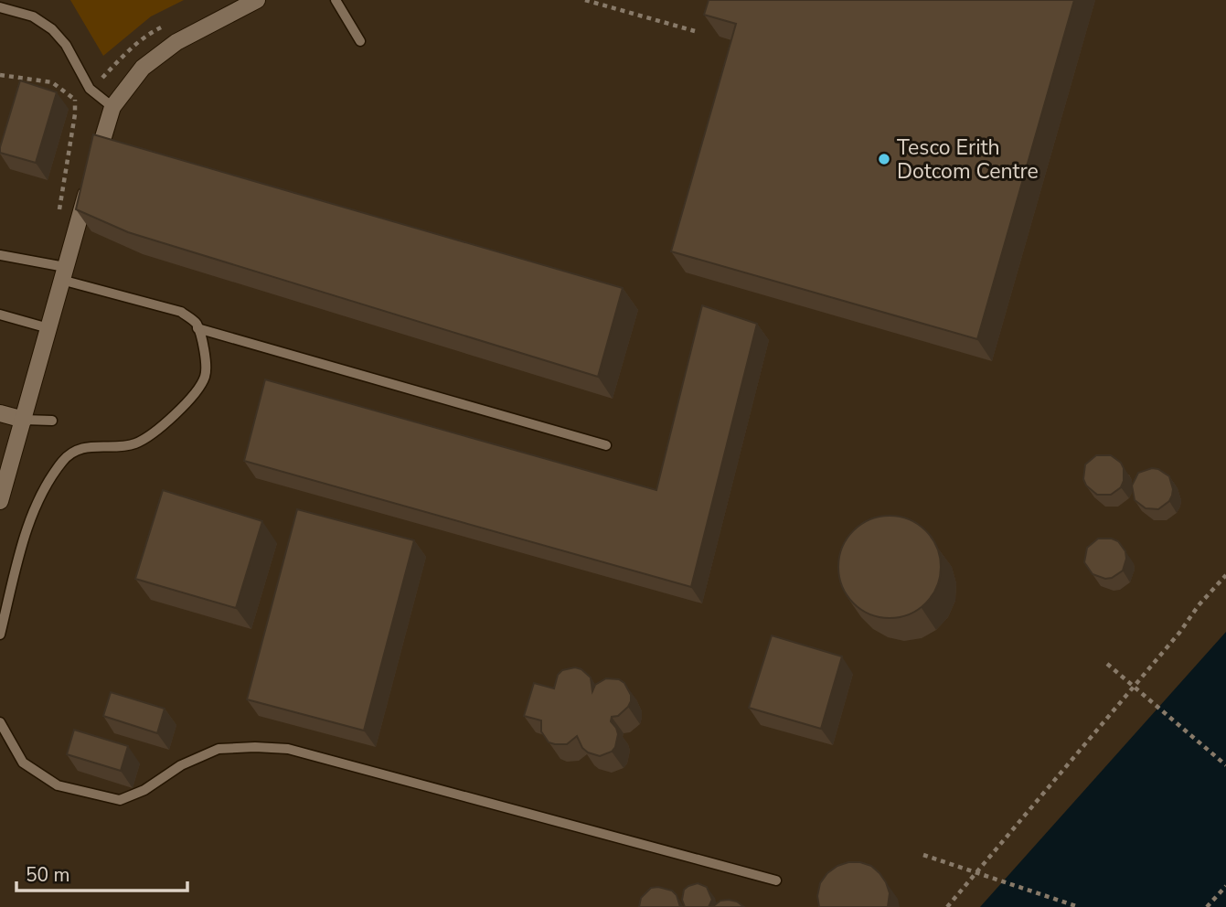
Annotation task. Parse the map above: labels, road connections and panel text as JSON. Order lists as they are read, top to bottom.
{
  "places": ["Tesco Erith Dotcom Centre"],
  "scale_bar": "50 m"
}
